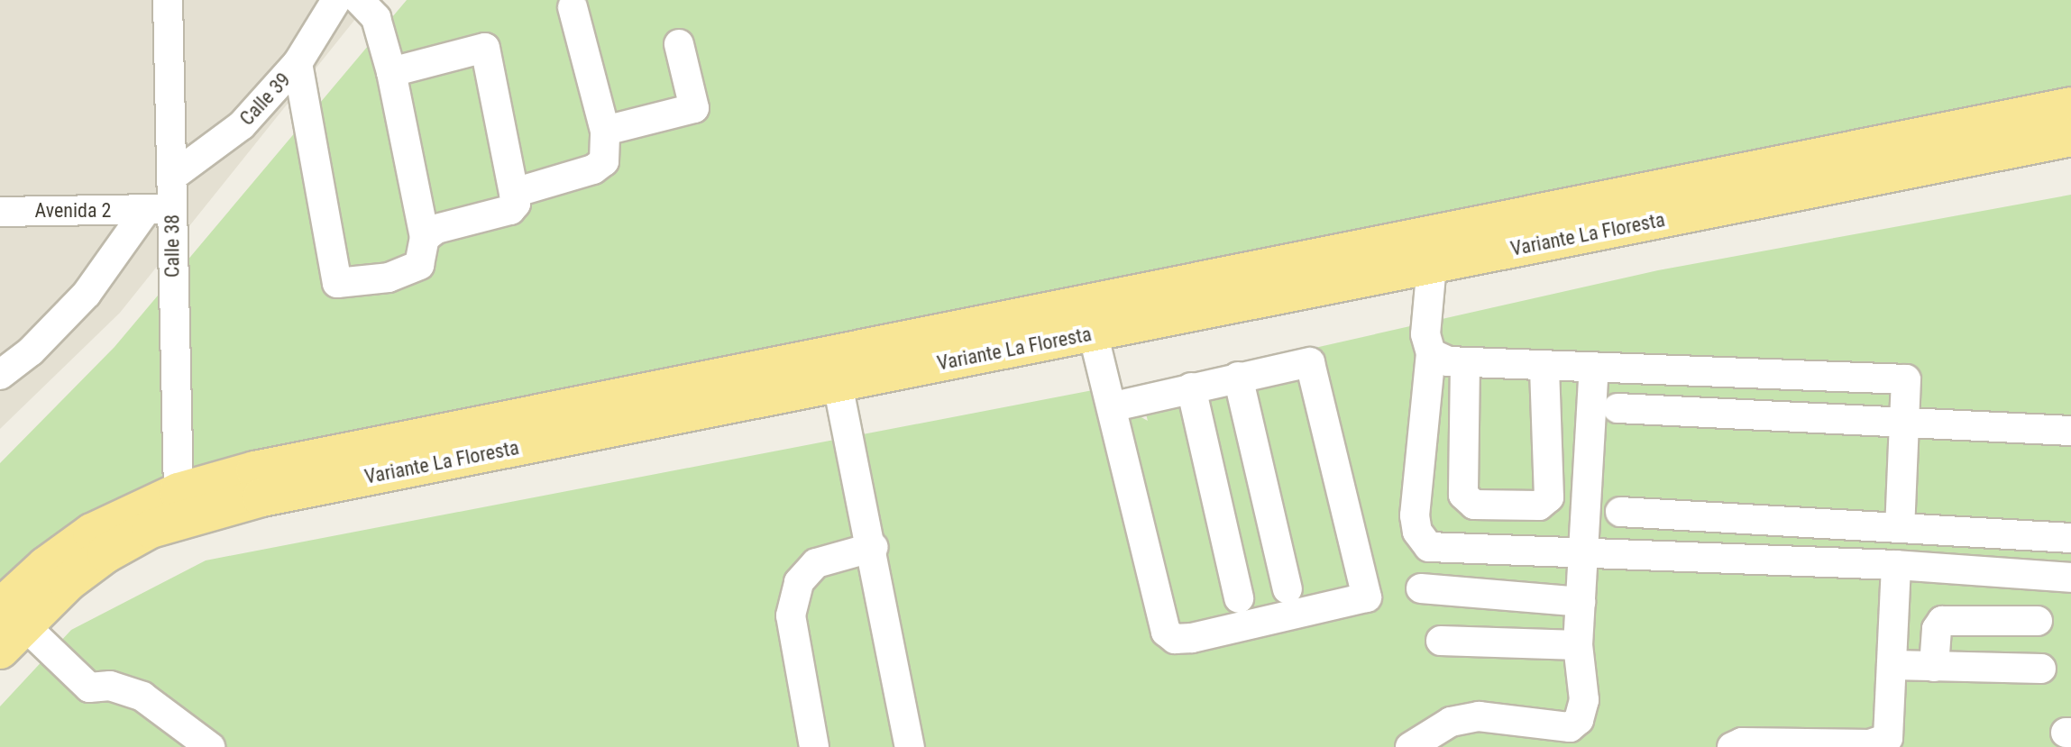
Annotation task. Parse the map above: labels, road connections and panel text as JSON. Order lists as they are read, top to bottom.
{
  "streets": {
    "main road": ["Variante La Floresta"],
    "street": ["Calle 39", "Avenida 2", "Calle 38"]
  },
  "crossings": [
    ["Calle 39", "Calle 38"],
    ["Avenida 2", "Calle 38"],
    ["Variante La Floresta", "Calle 38"]
  ]
}
